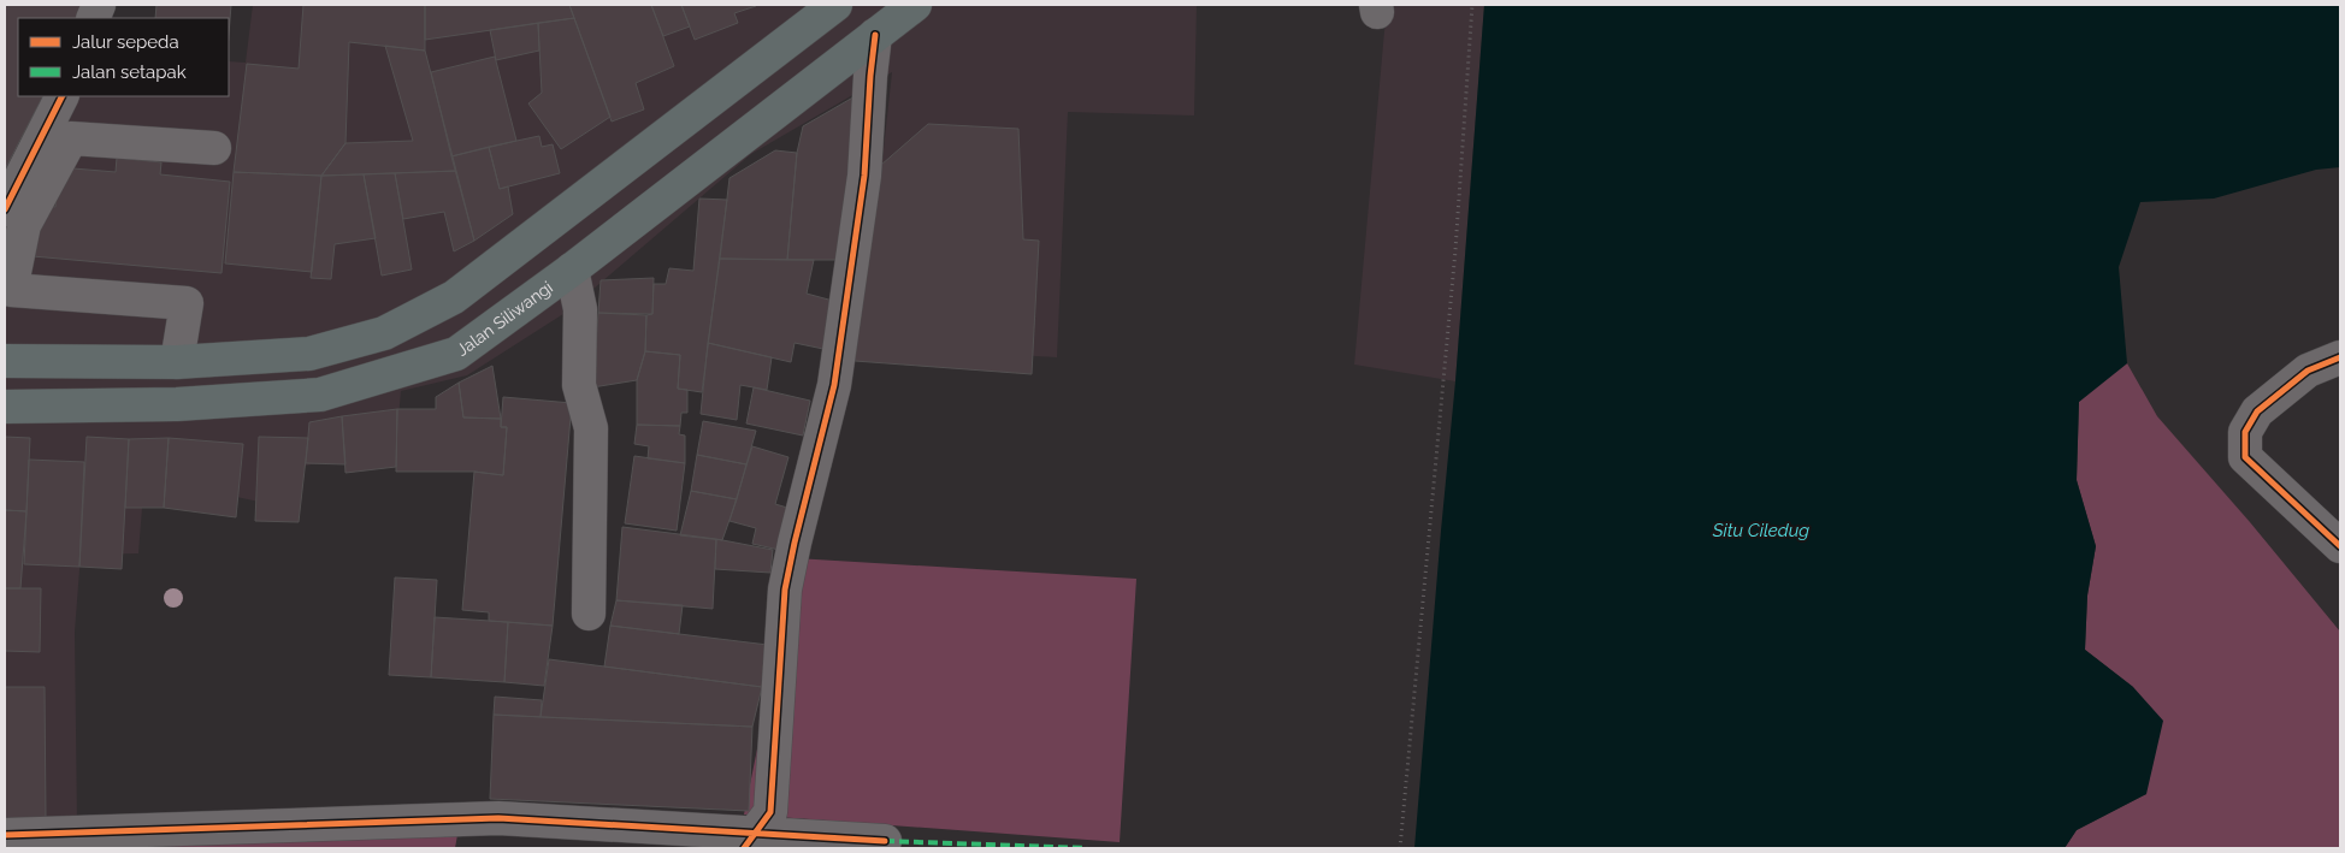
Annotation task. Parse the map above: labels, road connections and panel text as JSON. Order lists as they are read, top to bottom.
{
  "streets": {
    "main road": ["Jalan Siliwangi"]
  },
  "water": ["Situ Ciledug"],
  "legend": ["Jalur sepeda", "Jalan setapak"]
}
